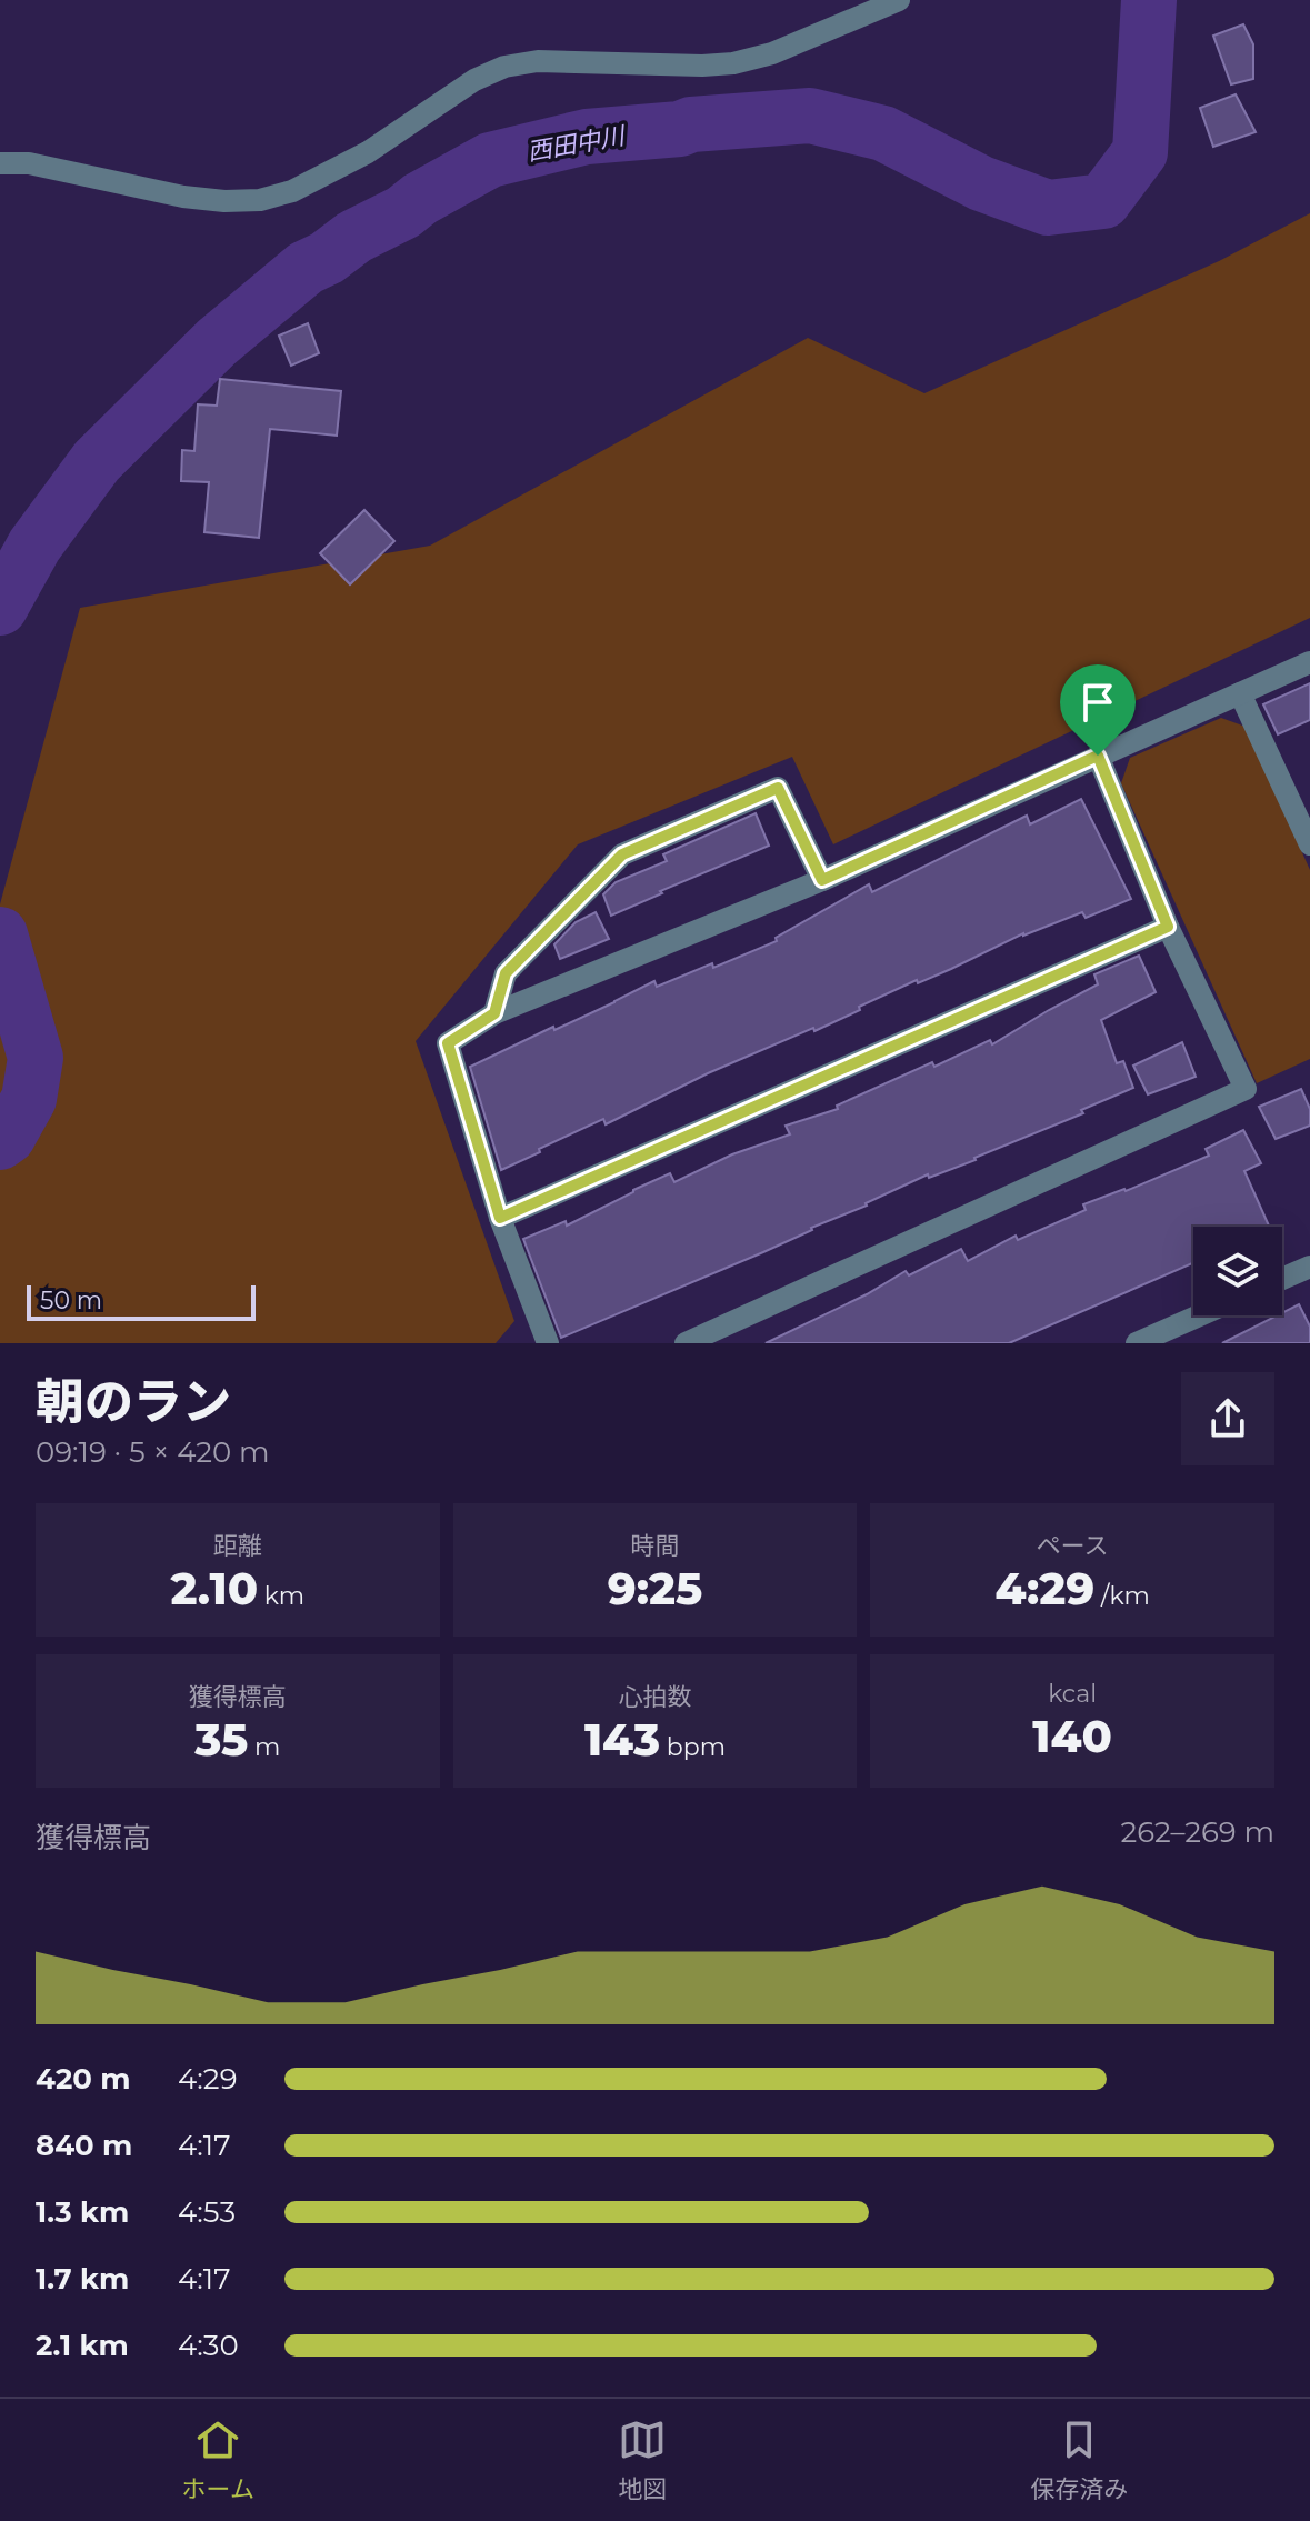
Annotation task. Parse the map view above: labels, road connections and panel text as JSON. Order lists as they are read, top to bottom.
{
  "water": ["西田中川"],
  "scale_bar": "50 m",
  "page": {
    "scale": "50 m",
    "heading": ["朝のラン", "09:19 · 5 × 420 m"],
    "stats": [
      ["距離", "2.10 km"],
      ["時間", "9:25"],
      ["ペース", "4:29 /km"],
      ["獲得標高", "35 m"],
      ["心拍数", "143 bpm"],
      ["kcal", "140"]
    ],
    "chart": ["獲得標高", "262–269 m"],
    "list": [
      {
        "name": "420 m",
        "note": "4:29"
      },
      {
        "name": "840 m",
        "note": "4:17"
      },
      {
        "name": "1.3 km",
        "note": "4:53"
      },
      {
        "name": "1.7 km",
        "note": "4:17"
      },
      {
        "name": "2.1 km",
        "note": "4:30"
      }
    ],
    "tabs": ["ホーム", "地図", "保存済み"]
  }
}
